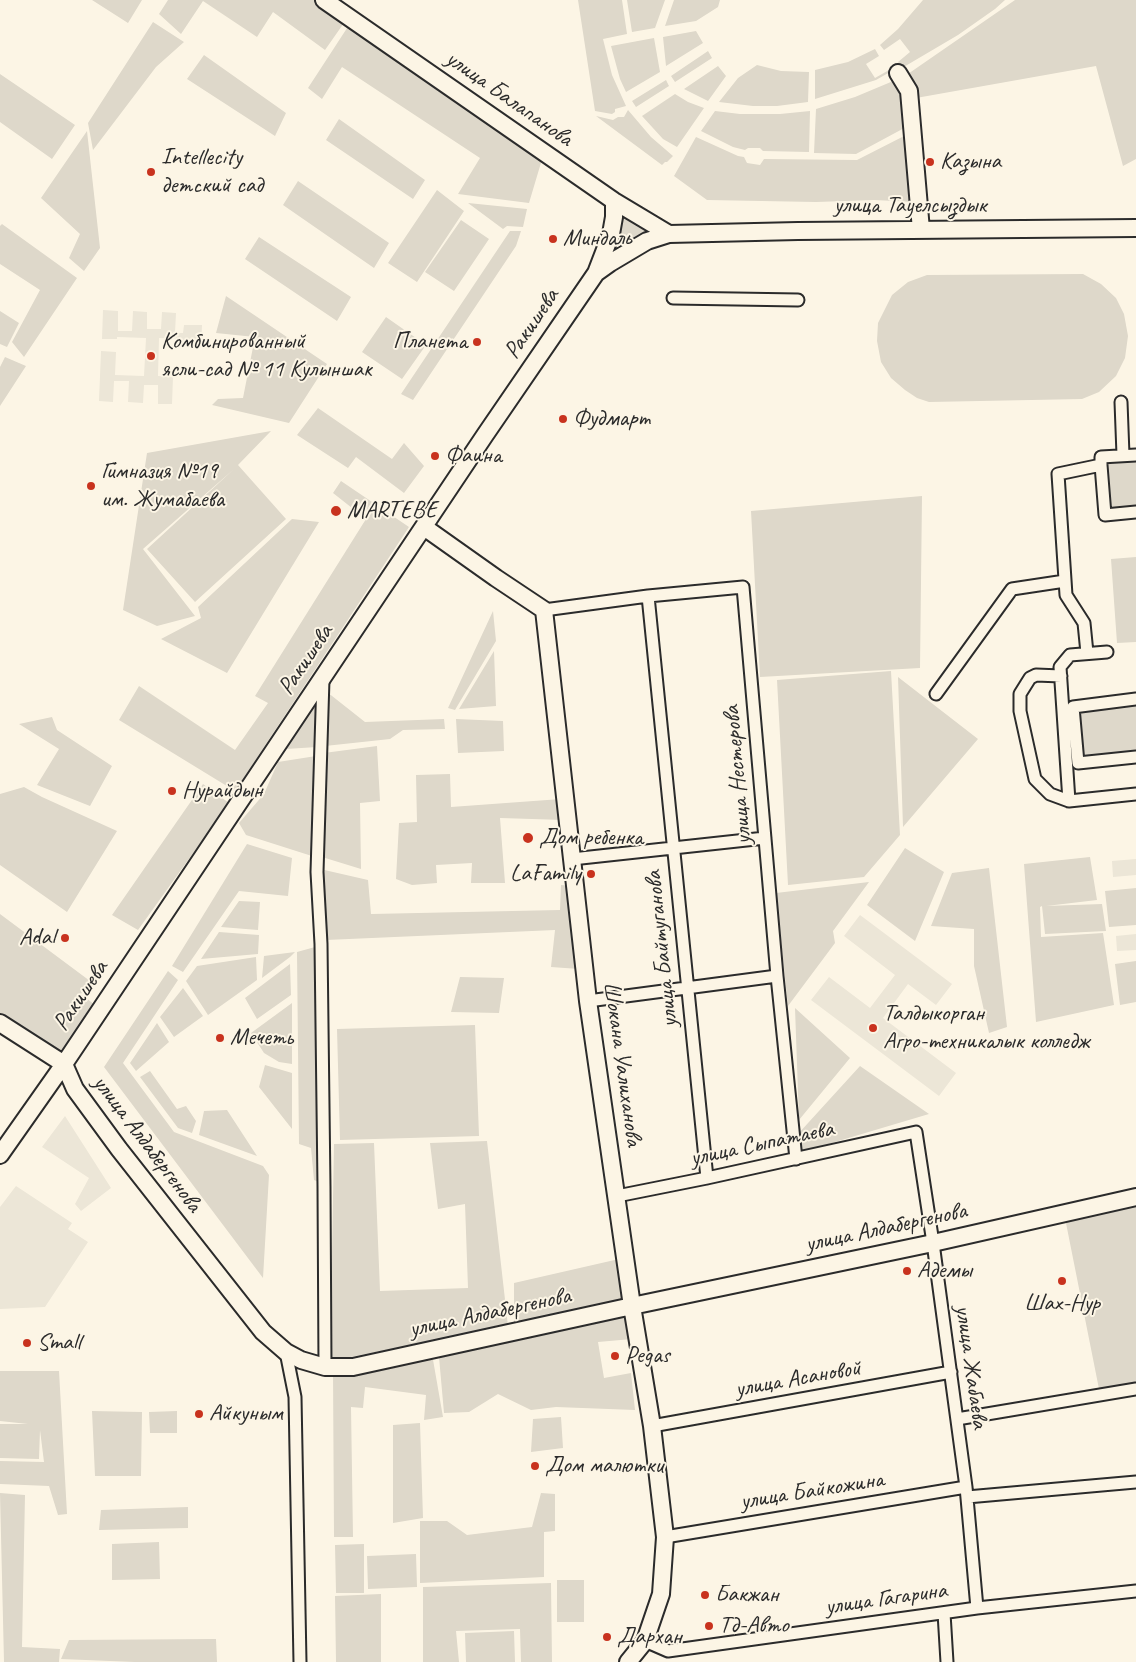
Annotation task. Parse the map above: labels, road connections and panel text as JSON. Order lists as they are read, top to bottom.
{
  "streets": {
    "street": [
      "улица Балапанова",
      "улица Тауелсыздык",
      "Ракишева",
      "улица Нестерова",
      "улица Байтуганова",
      "Шокана Уалиханова",
      "улица Алдабергенова",
      "улица Сыпатаева",
      "улица Жабаева",
      "улица Асановой",
      "улица Байкожина",
      "улица Гагарина"
    ]
  },
  "crossings": [
    ["улица Балапанова", "улица Тауелсыздык"],
    ["улица Балапанова", "Ракишева"],
    ["улица Тауелсыздык", "Ракишева"],
    ["Ракишева", "улица Алдабергенова"],
    ["улица Нестерова", "улица Байтуганова"],
    ["улица Нестерова", "Шокана Уалиханова"],
    ["улица Нестерова", "улица Сыпатаева"],
    ["улица Байтуганова", "улица Сыпатаева"],
    ["Шокана Уалиханова", "улица Алдабергенова"],
    ["Шокана Уалиханова", "улица Сыпатаева"],
    ["Шокана Уалиханова", "улица Асановой"],
    ["Шокана Уалиханова", "улица Байкожина"],
    ["Шокана Уалиханова", "улица Гагарина"],
    ["улица Алдабергенова", "улица Жабаева"],
    ["улица Сыпатаева", "улица Жабаева"],
    ["улица Жабаева", "улица Асановой"],
    ["улица Жабаева", "улица Байкожина"],
    ["улица Жабаева", "улица Гагарина"]
  ],
  "places": [
    "Казына",
    "Intellecity детский сад",
    "Миндаль",
    "Планета",
    "Комбинированный ясли-сад № 11 Кулыншак",
    "Фудмарт",
    "Фаина",
    "Гимназия №19 им. Жумабаева",
    "MARTEBE",
    "Нурайдын",
    "Дом ребенка",
    "LaFamily",
    "Adal",
    "Талдыкорган Агро-техникалык колледж",
    "Мечеть",
    "Адемы",
    "Шах-Нур",
    "Small",
    "Pegas",
    "Айкуным",
    "Дом малютки",
    "Бакжан",
    "Тд-Авто",
    "Дархан"
  ]
}
